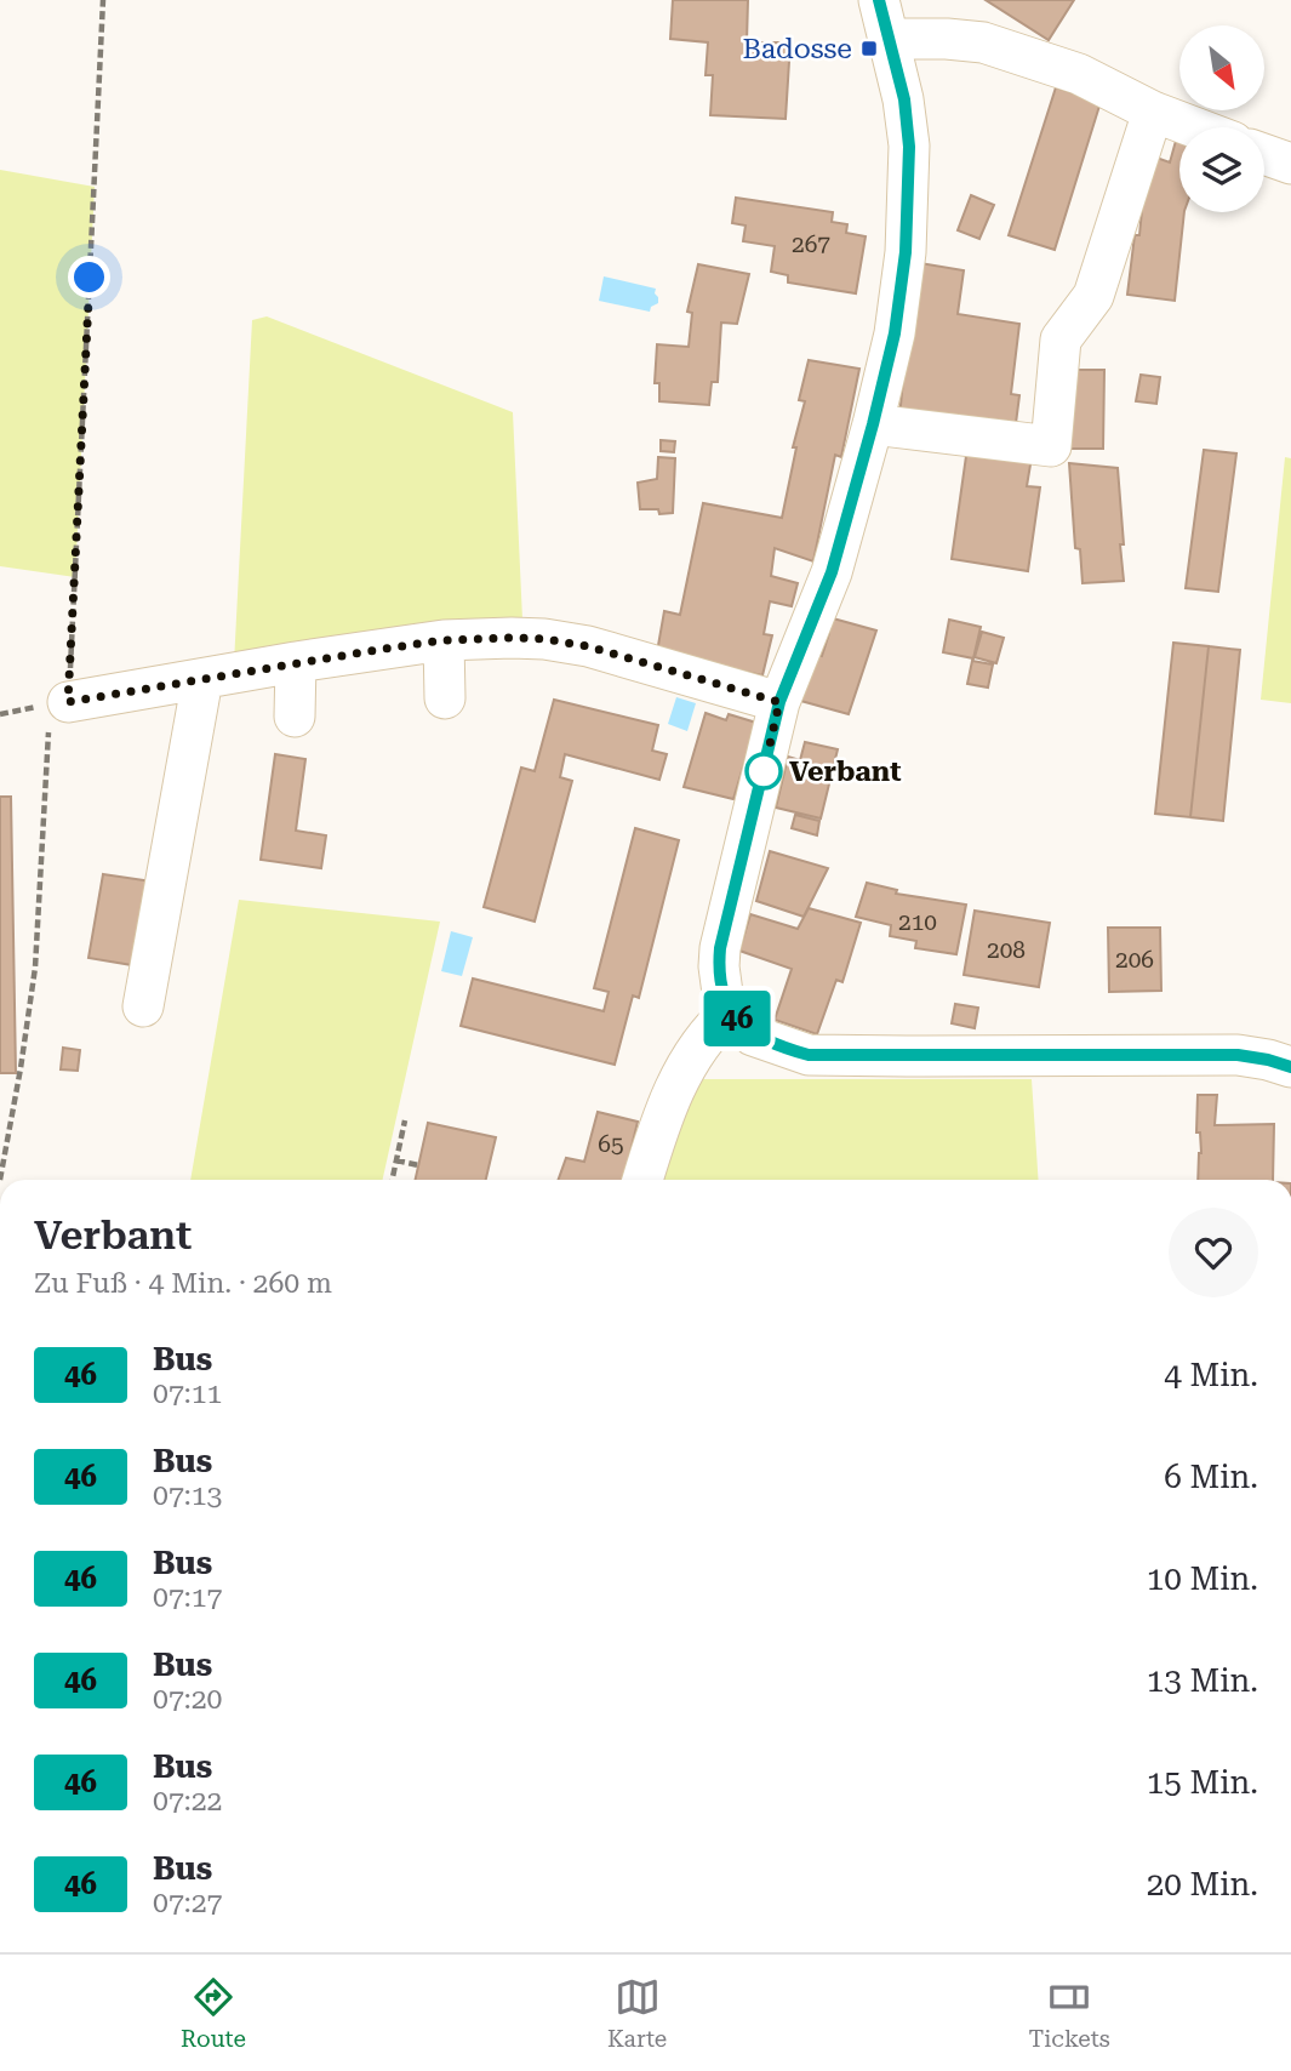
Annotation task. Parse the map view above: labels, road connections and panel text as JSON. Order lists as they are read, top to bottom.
{
  "places": {
    "transit": ["Badosse"],
    "other": ["Verbant"]
  },
  "lines": ["bus line 46"],
  "house_numbers": [
    "267",
    "210",
    "208",
    "206",
    "65"
  ],
  "north": "bottom right",
  "page": {
    "on_map": "46",
    "heading": ["Verbant", "Zu Fuß · 4 Min. · 260 m"],
    "list": [
      {
        "mark": "46",
        "name": "Bus",
        "note": "07:11",
        "value": "4 Min."
      },
      {
        "mark": "46",
        "name": "Bus",
        "note": "07:13",
        "value": "6 Min."
      },
      {
        "mark": "46",
        "name": "Bus",
        "note": "07:17",
        "value": "10 Min."
      },
      {
        "mark": "46",
        "name": "Bus",
        "note": "07:20",
        "value": "13 Min."
      },
      {
        "mark": "46",
        "name": "Bus",
        "note": "07:22",
        "value": "15 Min."
      },
      {
        "mark": "46",
        "name": "Bus",
        "note": "07:27",
        "value": "20 Min."
      }
    ],
    "tabs": ["Route", "Karte", "Tickets"]
  }
}
